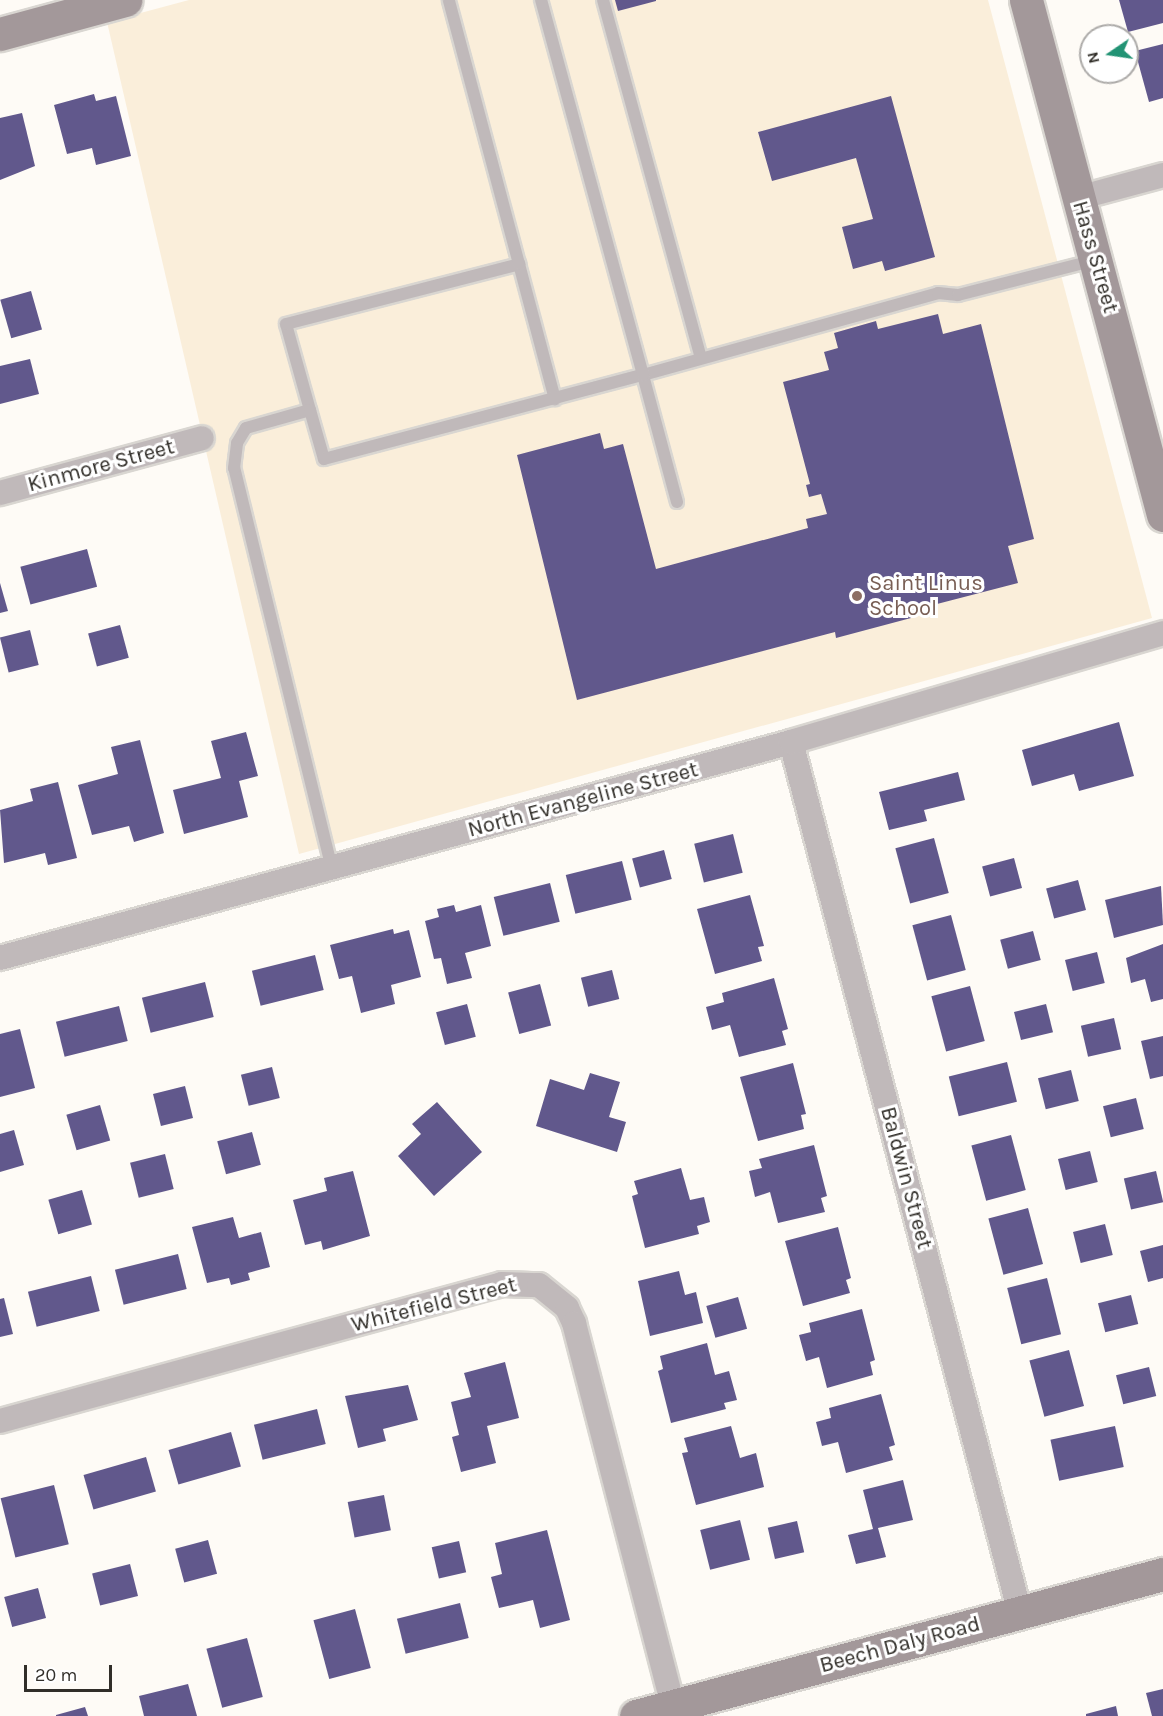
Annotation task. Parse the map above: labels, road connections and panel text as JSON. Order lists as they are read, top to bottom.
{
  "streets": {
    "street": [
      "Hass Street",
      "Kinmore Street",
      "North Evangeline Street",
      "Baldwin Street",
      "Whitefield Street",
      "Beech Daly Road"
    ]
  },
  "crossings": [
    ["North Evangeline Street", "Baldwin Street"],
    ["Baldwin Street", "Beech Daly Road"],
    ["Whitefield Street", "Beech Daly Road"]
  ],
  "places": ["Saint Linus School"],
  "scale_bar": "20 m",
  "north": "left"
}
